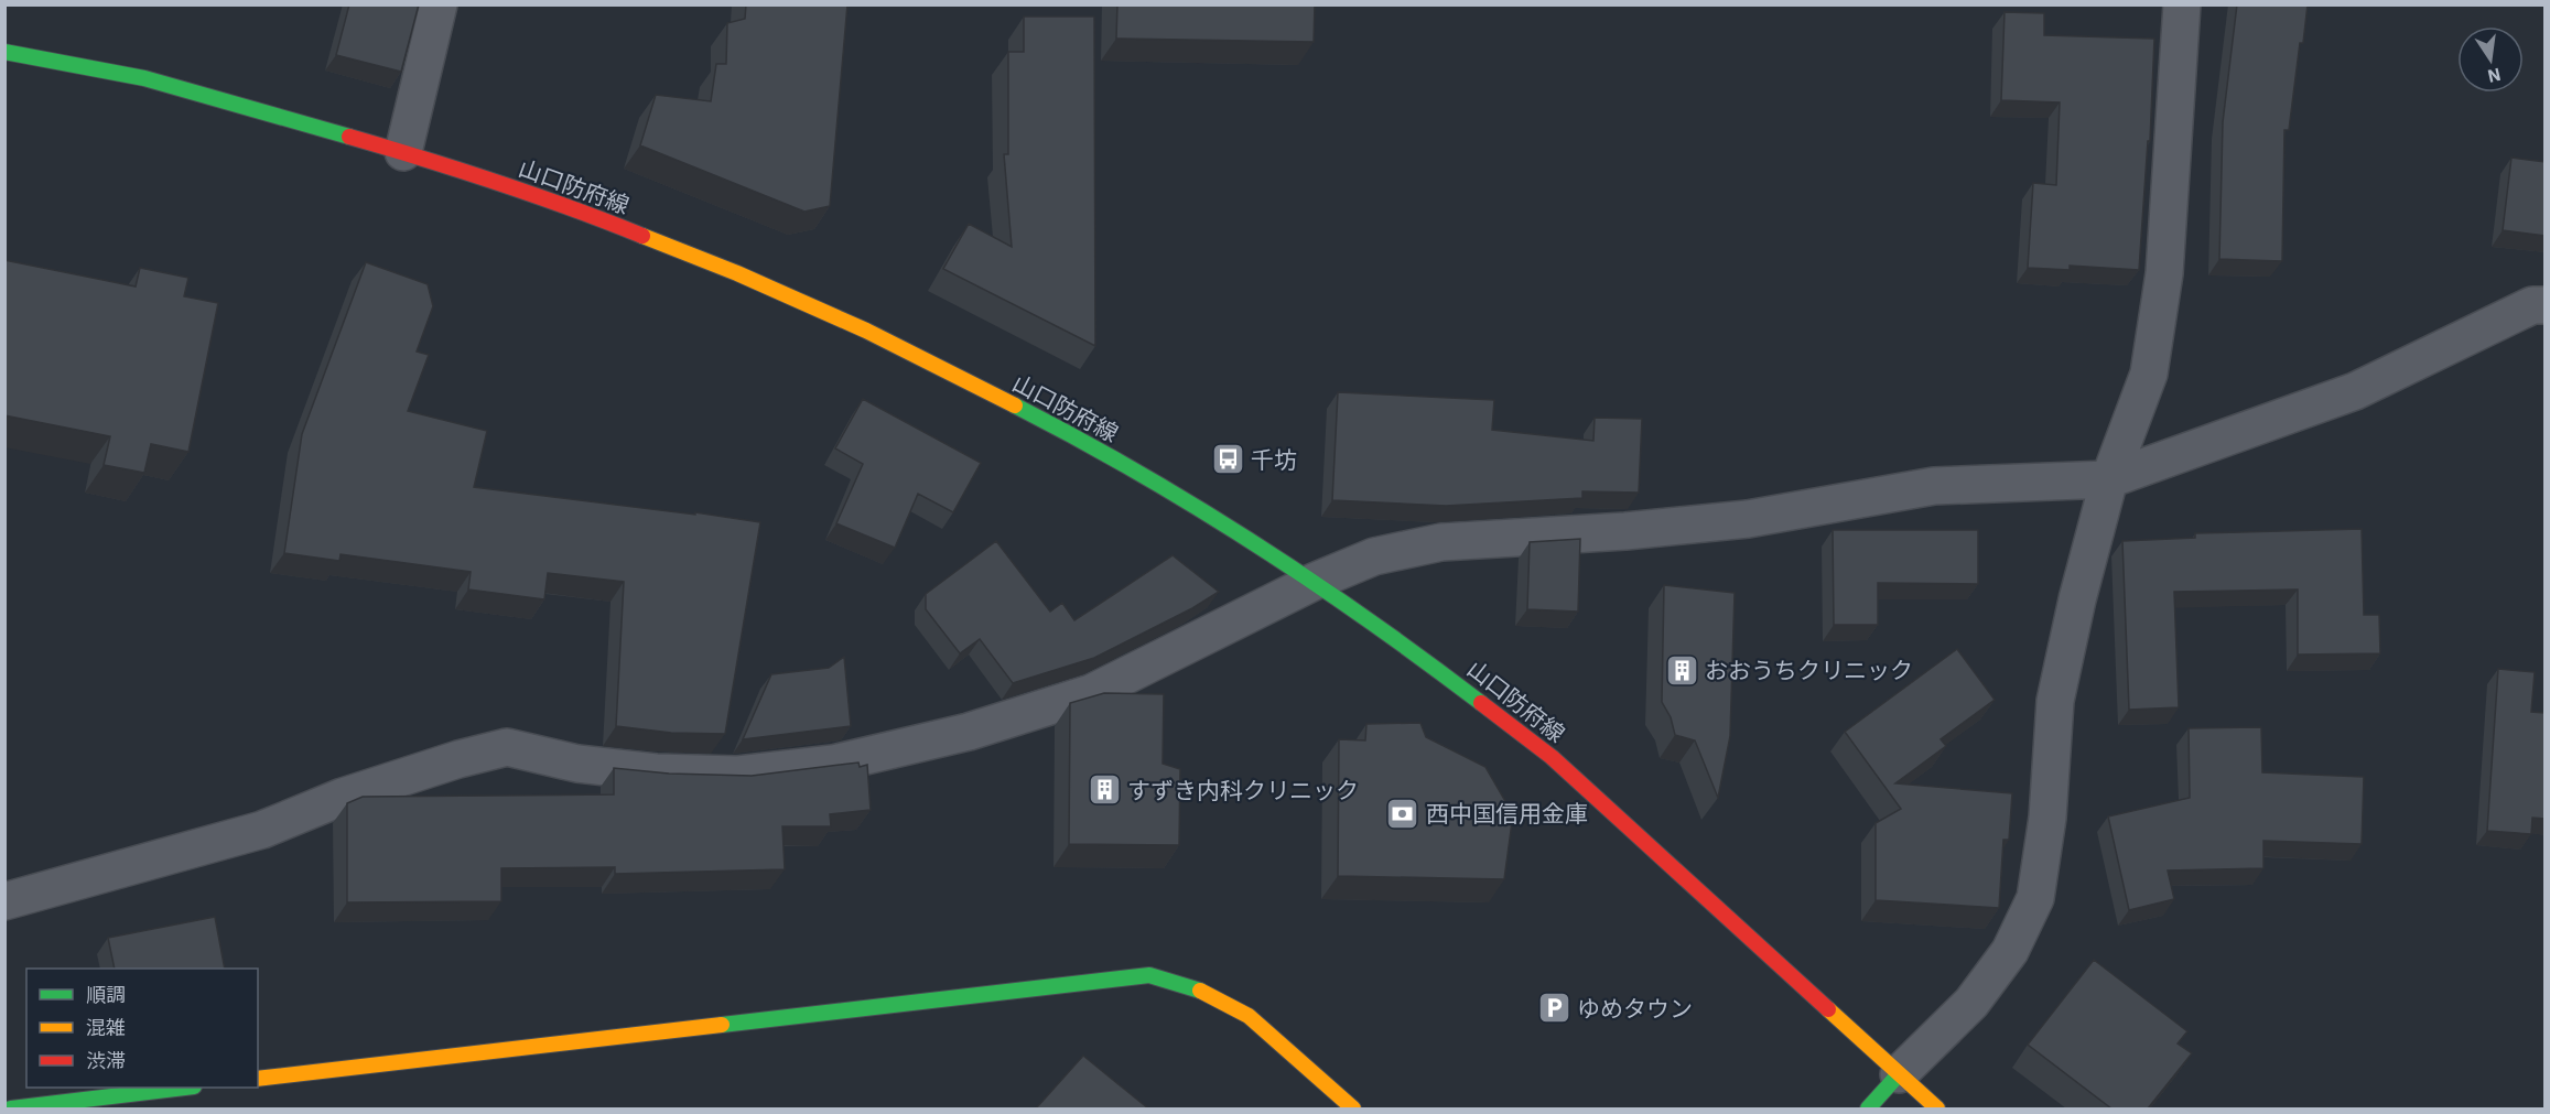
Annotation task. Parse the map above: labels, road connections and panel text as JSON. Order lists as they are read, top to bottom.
{
  "streets": {
    "main road": ["山口防府線"]
  },
  "places": {
    "bus stop": ["千坊"],
    "building": ["おおうちクリニック", "すずき内科クリニック"],
    "bank": ["西中国信用金庫"],
    "parking": ["ゆめタウン"]
  },
  "legend": ["順調", "混雑", "渋滞"],
  "north": "bottom"
}
